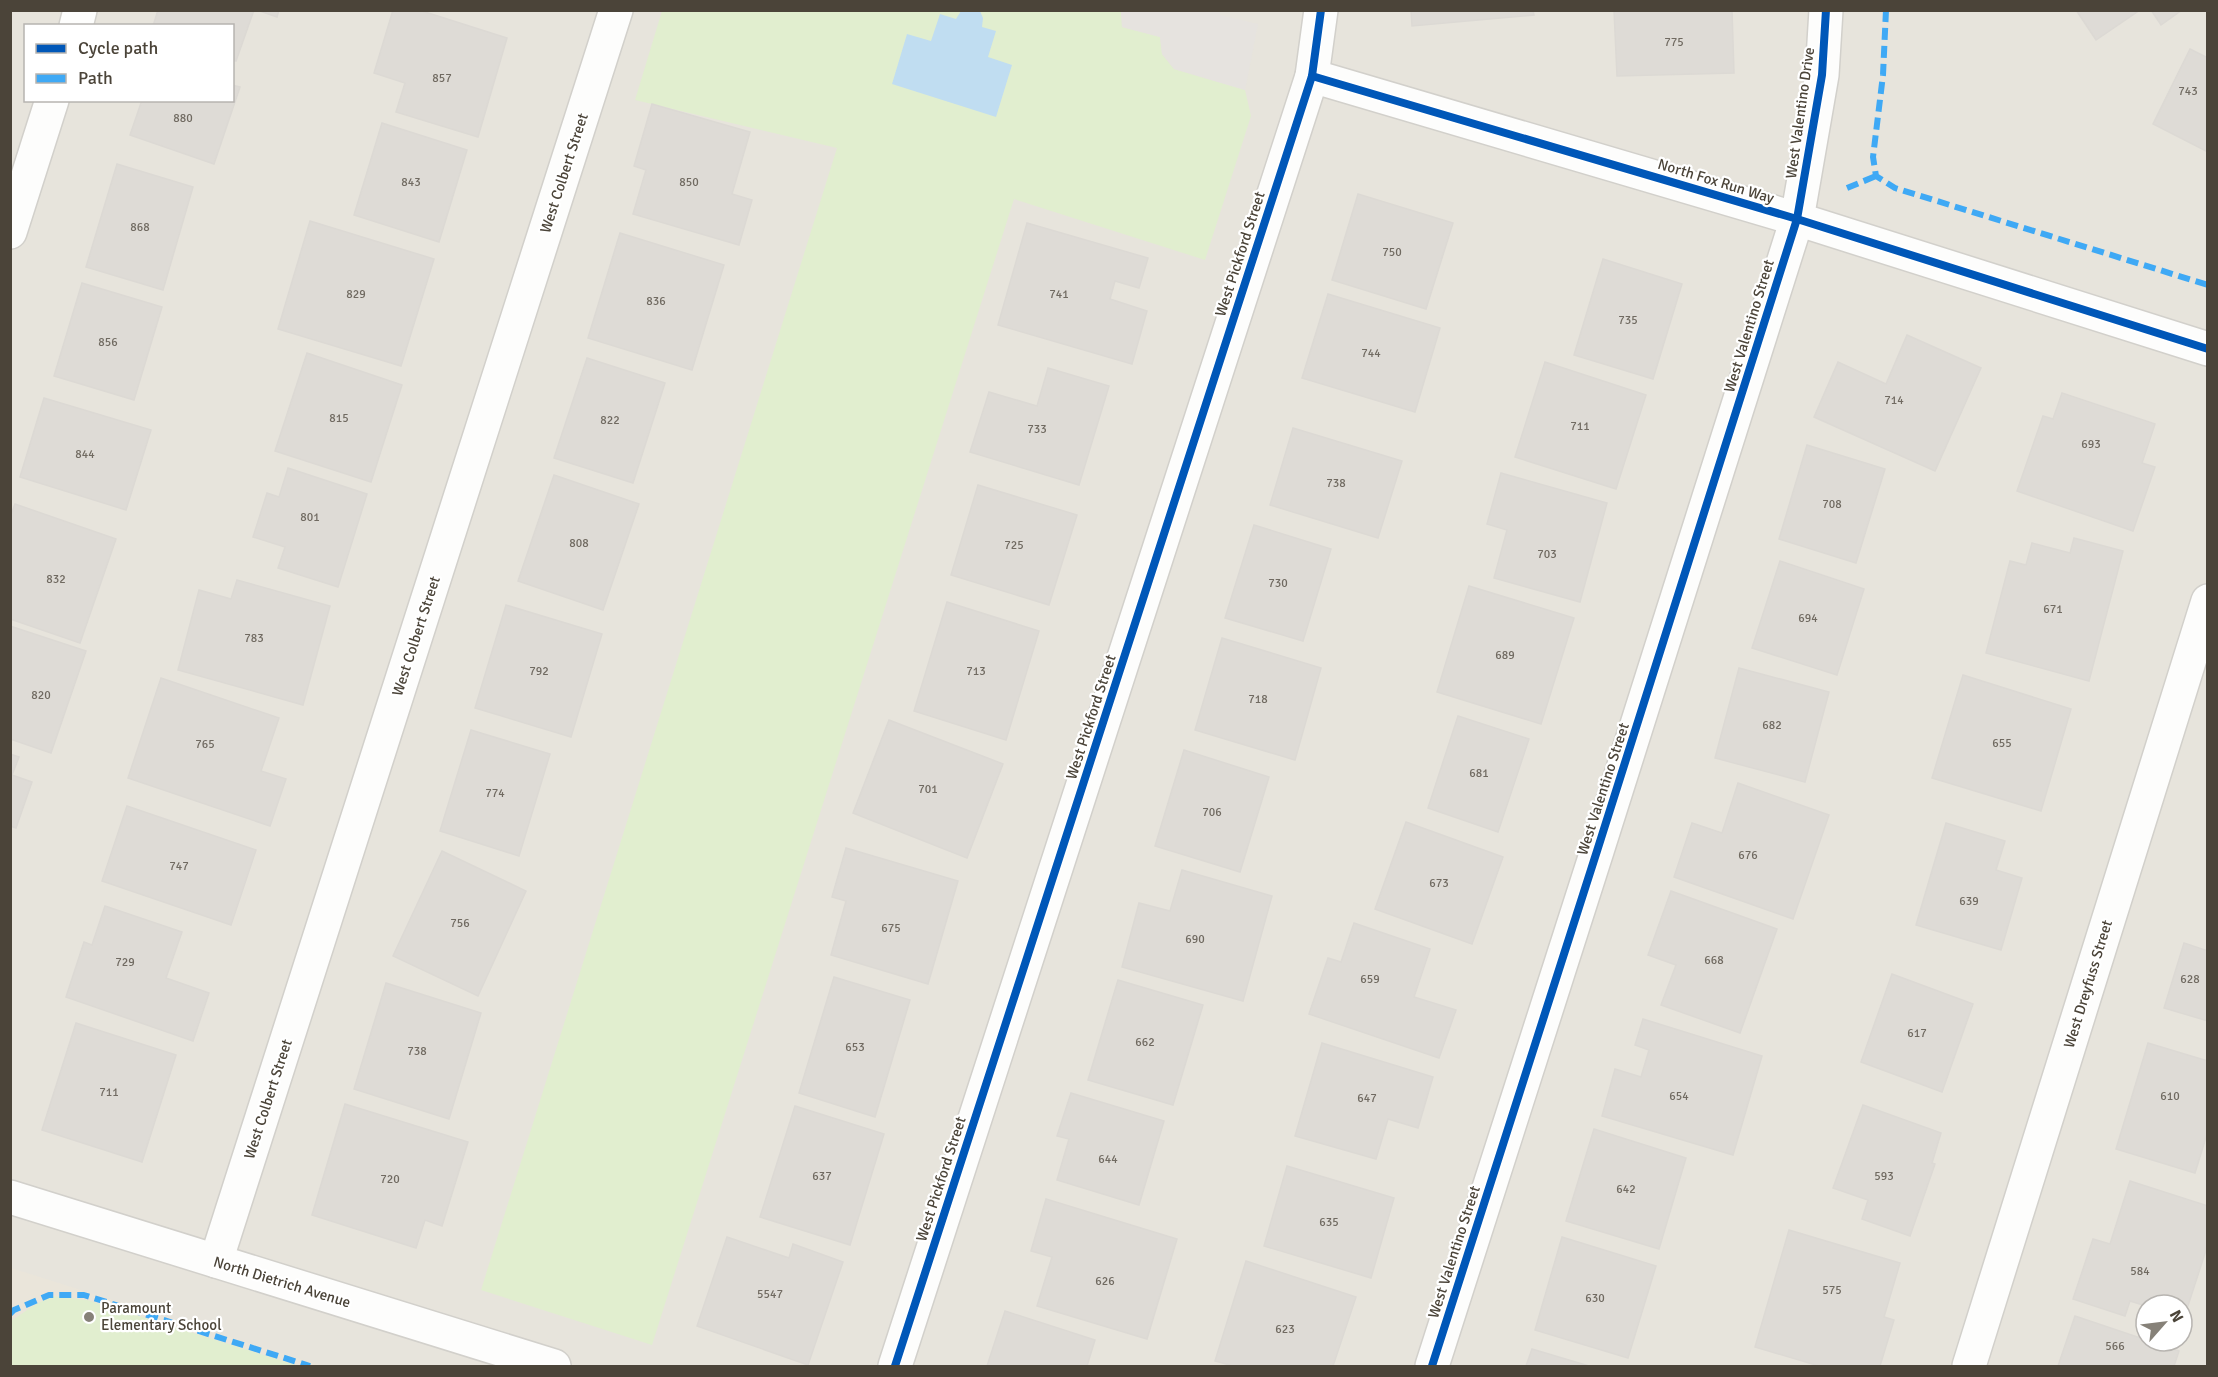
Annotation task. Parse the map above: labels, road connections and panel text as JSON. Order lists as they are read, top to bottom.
{
  "streets": {
    "street": [
      "West Valentino Drive",
      "West Colbert Street",
      "North Fox Run Way",
      "West Pickford Street",
      "West Valentino Street",
      "West Dreyfuss Street",
      "North Dietrich Avenue"
    ]
  },
  "crossings": [
    ["West Valentino Drive", "North Fox Run Way"],
    ["West Valentino Drive", "West Valentino Street"],
    ["West Colbert Street", "North Dietrich Avenue"],
    ["North Fox Run Way", "West Pickford Street"],
    ["North Fox Run Way", "West Valentino Street"]
  ],
  "places": ["Paramount Elementary School"],
  "house_numbers": [
    "775",
    "857",
    "743",
    "880",
    "843",
    "850",
    "868",
    "750",
    "829",
    "741",
    "836",
    "735",
    "856",
    "744",
    "714",
    "815",
    "822",
    "711",
    "733",
    "693",
    "844",
    "738",
    "708",
    "801",
    "808",
    "725",
    "703",
    "832",
    "730",
    "671",
    "694",
    "783",
    "689",
    "792",
    "713",
    "820",
    "718",
    "682",
    "655",
    "765",
    "681",
    "701",
    "774",
    "706",
    "676",
    "747",
    "673",
    "639",
    "756",
    "675",
    "690",
    "668",
    "729",
    "659",
    "628",
    "617",
    "662",
    "653",
    "738",
    "711",
    "654",
    "610",
    "647",
    "644",
    "637",
    "593",
    "720",
    "642",
    "635",
    "584",
    "626",
    "575",
    "5547",
    "630",
    "623",
    "566"
  ],
  "legend": ["Cycle path", "Path"],
  "north": "top right"
}
